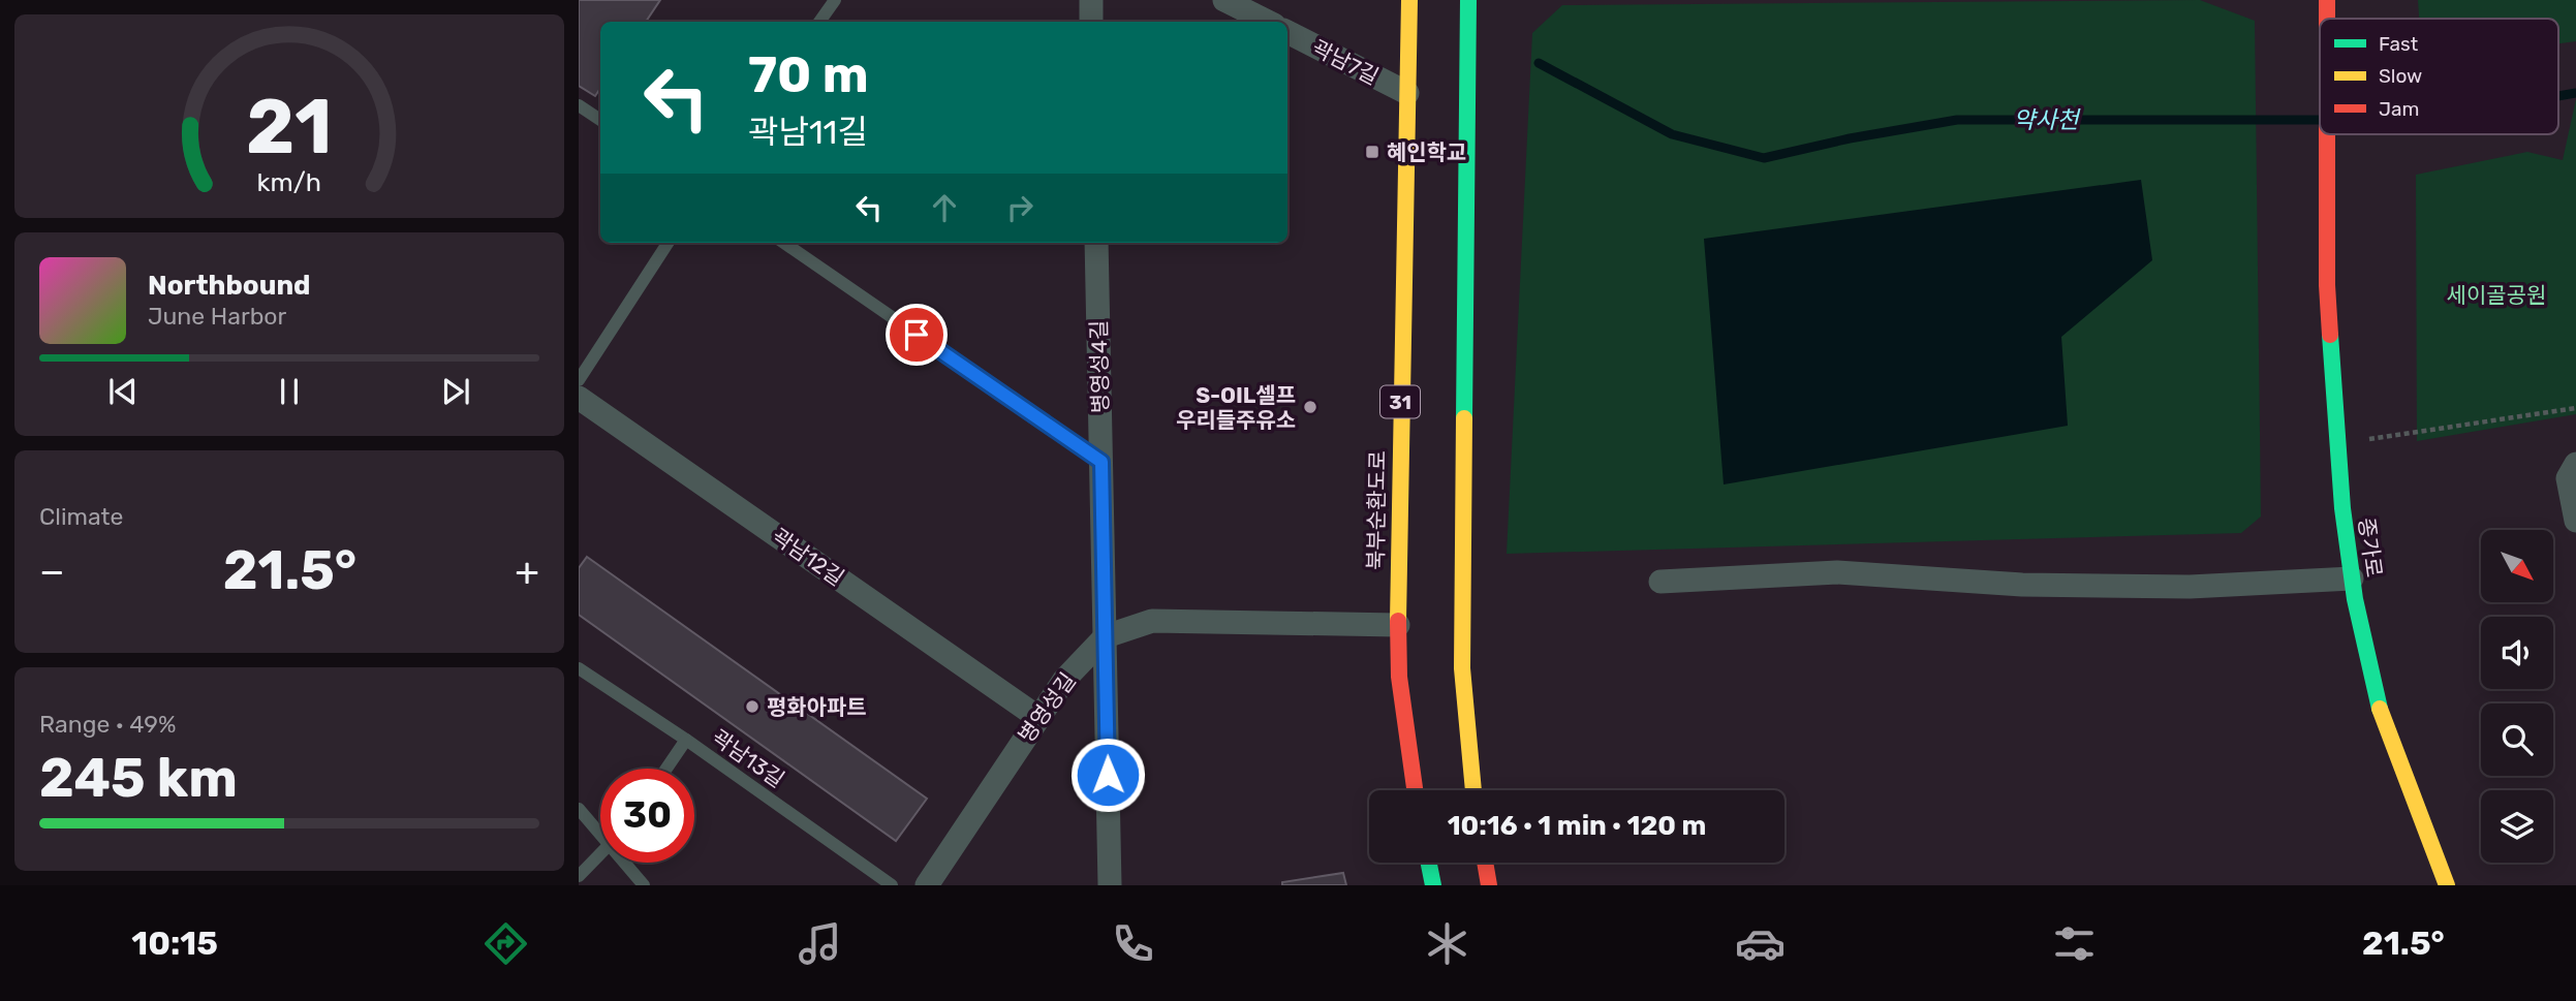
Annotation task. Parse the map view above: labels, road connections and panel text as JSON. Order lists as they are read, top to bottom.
{
  "streets": {
    "main road": ["31", "북부순환도로", "종가로"],
    "street": [
      "곽남7길",
      "병영성4길",
      "곽남12길",
      "병영성길"
    ],
    "lane": ["곽남13길"]
  },
  "crossings": [
    ["곽남7길", "북부순환도로"],
    ["병영성4길", "병영성길"],
    ["북부순환도로", "병영성길"],
    ["곽남12길", "병영성길"]
  ],
  "water": ["약사천"],
  "parks": ["세이골공원"],
  "places": {
    "transit": ["혜인학교"],
    "other": ["S-OIL셀프 우리들주유소", "평화아파트"]
  },
  "legend": ["Fast", "Slow", "Jam"],
  "north": "bottom right",
  "page": {
    "turn": ["70 m", "곽남11길"],
    "song": ["Northbound", "June Harbor"],
    "tile": [
      "Climate",
      ["Range · 49%", "245 km"]
    ],
    "heat": ["−", "21.5°", "+"],
    "limit": "30",
    "trip": "10:16 · 1 min · 120 m",
    "tabs": ["10:15", "21.5°"],
    "gauge": ["21", "km/h"]
  }
}
